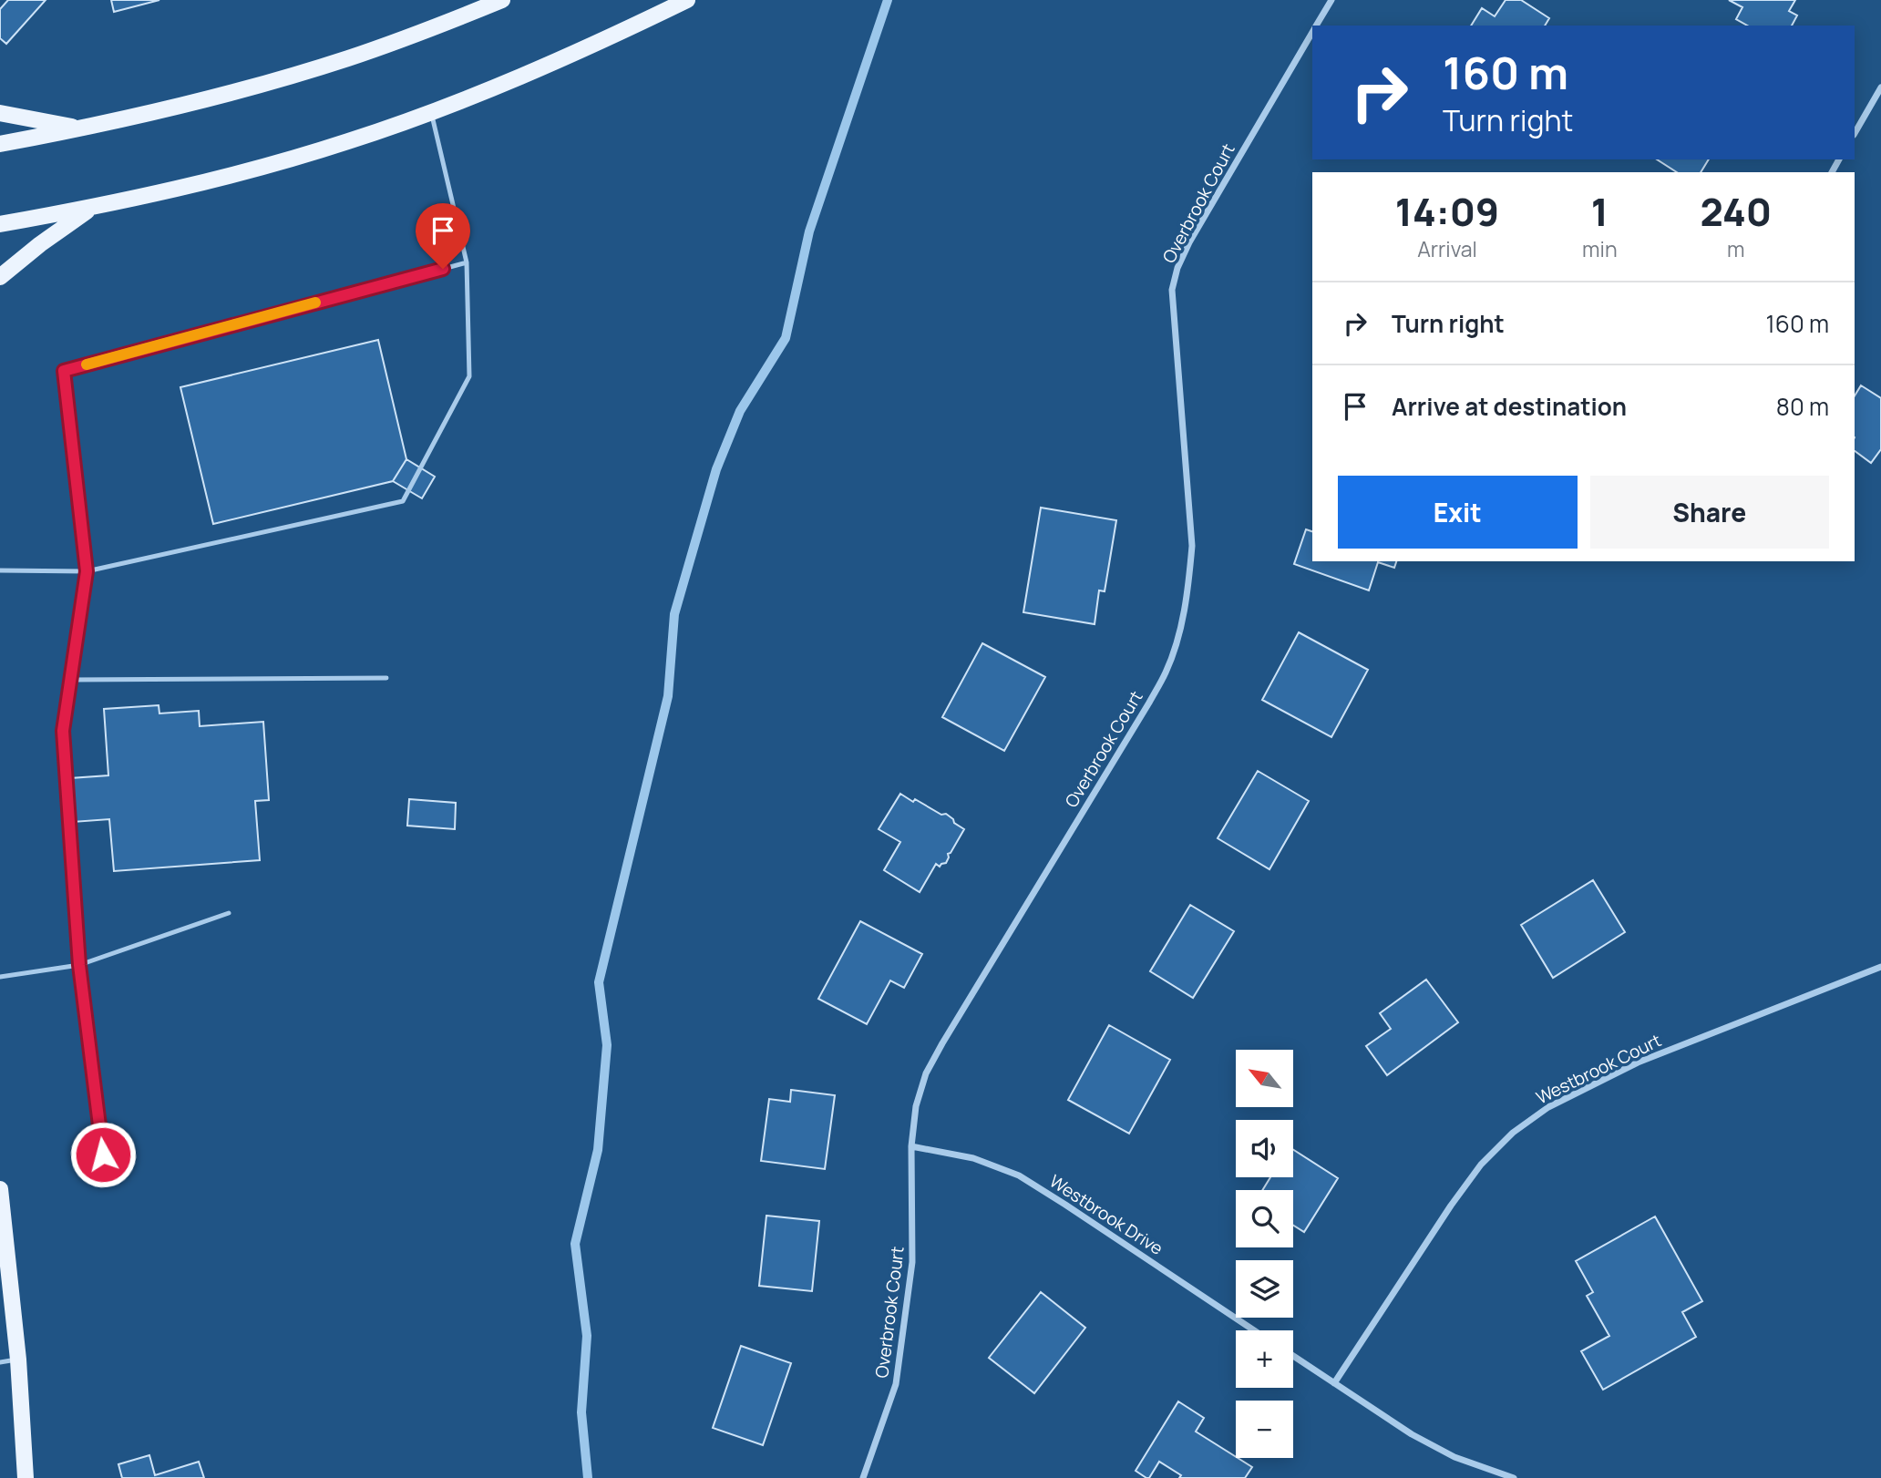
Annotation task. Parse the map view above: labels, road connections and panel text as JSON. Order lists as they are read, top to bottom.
{
  "streets": {
    "street": ["Overbrook Court", "Westbrook Court", "Westbrook Drive"]
  },
  "crossings": [
    ["Overbrook Court", "Westbrook Drive"]
  ],
  "north": "top left",
  "page": {
    "turn": ["160 m", "Turn right"],
    "eta": [
      "14:09",
      "Arrival",
      "1",
      "min",
      "240",
      "m"
    ],
    "list": [
      {
        "name": "Turn right",
        "value": "160 m"
      },
      {
        "name": "Arrive at destination",
        "value": "80 m"
      }
    ],
    "buttons": ["Exit", "Share"],
    "map_buttons": ["+", "−"]
  }
}
